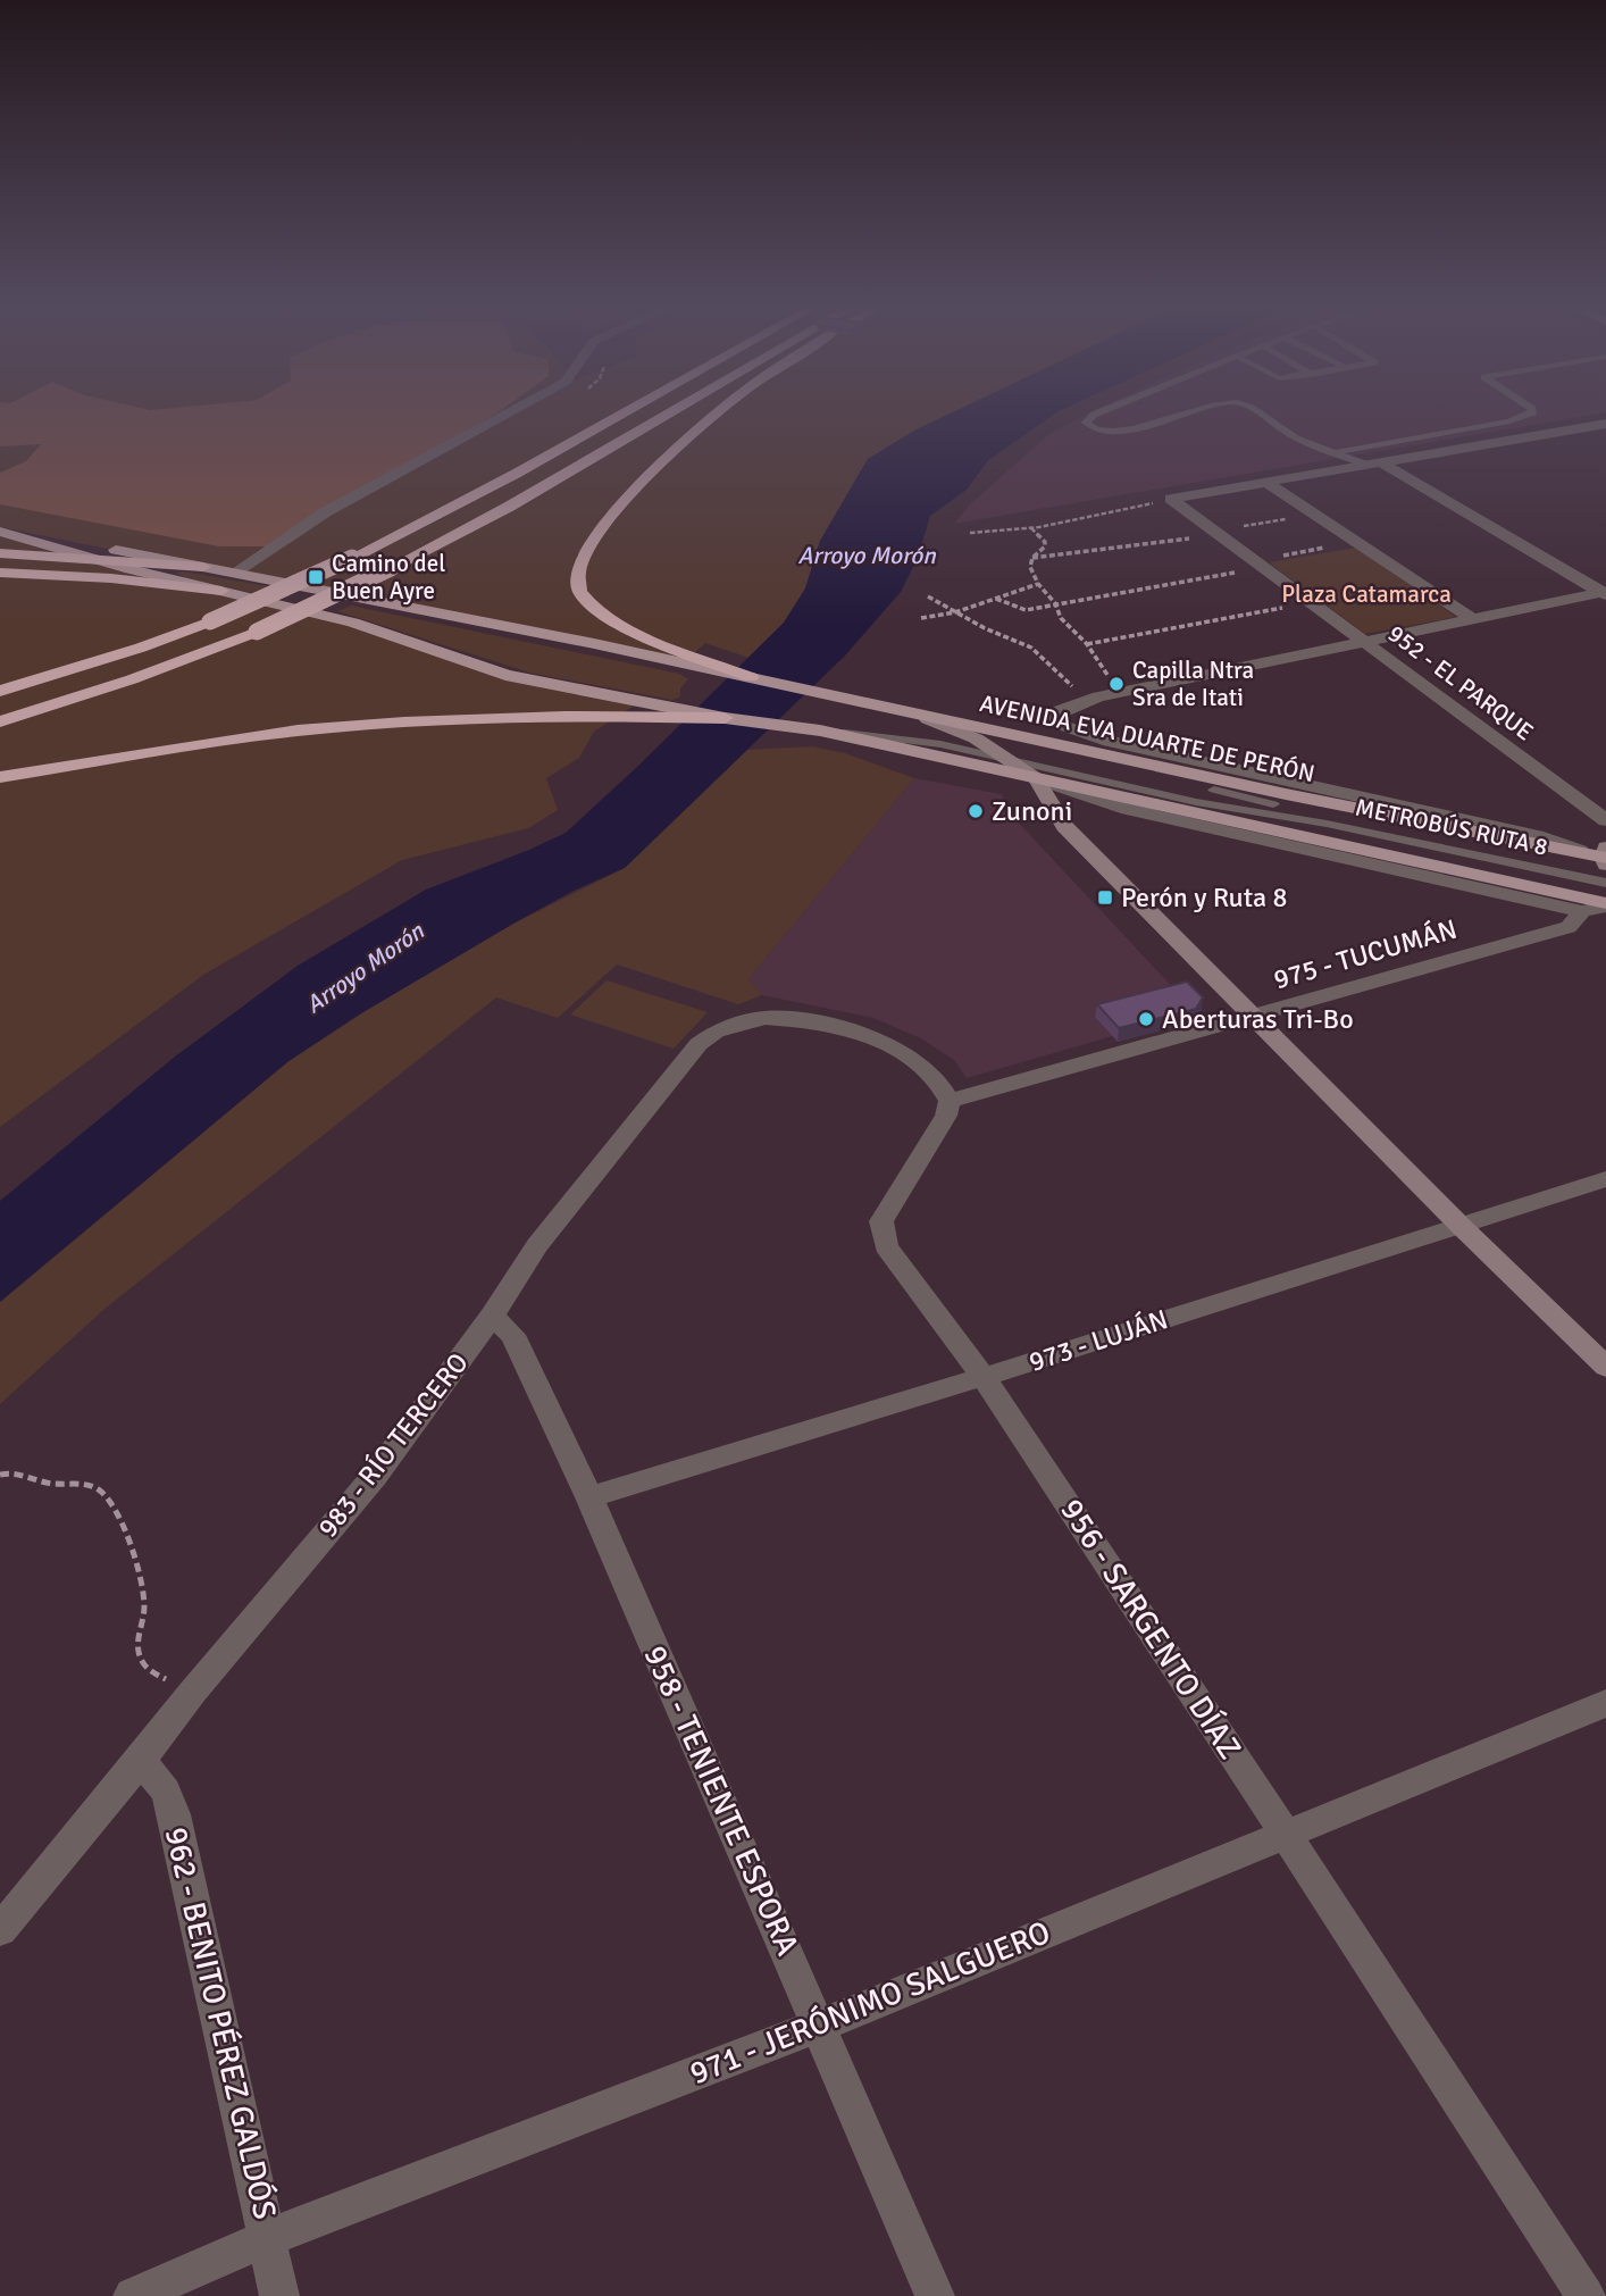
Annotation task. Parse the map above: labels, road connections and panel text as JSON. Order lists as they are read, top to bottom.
{
  "streets": {
    "main road": ["AVENIDA EVA DUARTE DE PERÓN"],
    "street": [
      "952 - EL PARQUE",
      "975 - TUCUMÁN",
      "973 - LUJÁN",
      "983 - RÍO TERCERO",
      "956 - SARGENTO DÍAZ",
      "958 - TENIENTE ESPORA",
      "971 - JERÓNIMO SALGUERO",
      "962 - BENITO PÉREZ GALDÓS"
    ],
    "lane": ["METROBÚS RUTA 8"]
  },
  "crossings": [
    ["AVENIDA EVA DUARTE DE PERÓN", "METROBÚS RUTA 8"],
    ["975 - TUCUMÁN", "983 - RÍO TERCERO"],
    ["975 - TUCUMÁN", "956 - SARGENTO DÍAZ"],
    ["973 - LUJÁN", "956 - SARGENTO DÍAZ"],
    ["973 - LUJÁN", "958 - TENIENTE ESPORA"],
    ["983 - RÍO TERCERO", "956 - SARGENTO DÍAZ"],
    ["983 - RÍO TERCERO", "958 - TENIENTE ESPORA"],
    ["983 - RÍO TERCERO", "962 - BENITO PÉREZ GALDÓS"],
    ["956 - SARGENTO DÍAZ", "971 - JERÓNIMO SALGUERO"],
    ["958 - TENIENTE ESPORA", "971 - JERÓNIMO SALGUERO"],
    ["971 - JERÓNIMO SALGUERO", "962 - BENITO PÉREZ GALDÓS"]
  ],
  "water": ["Arroyo Morón"],
  "parks": ["Plaza Catamarca"],
  "places": {
    "transit": ["Camino del Buen Ayre", "Perón y Ruta 8"],
    "other": ["Capilla Ntra Sra de Itati", "Zunoni", "Aberturas Tri-Bo"]
  }
}
